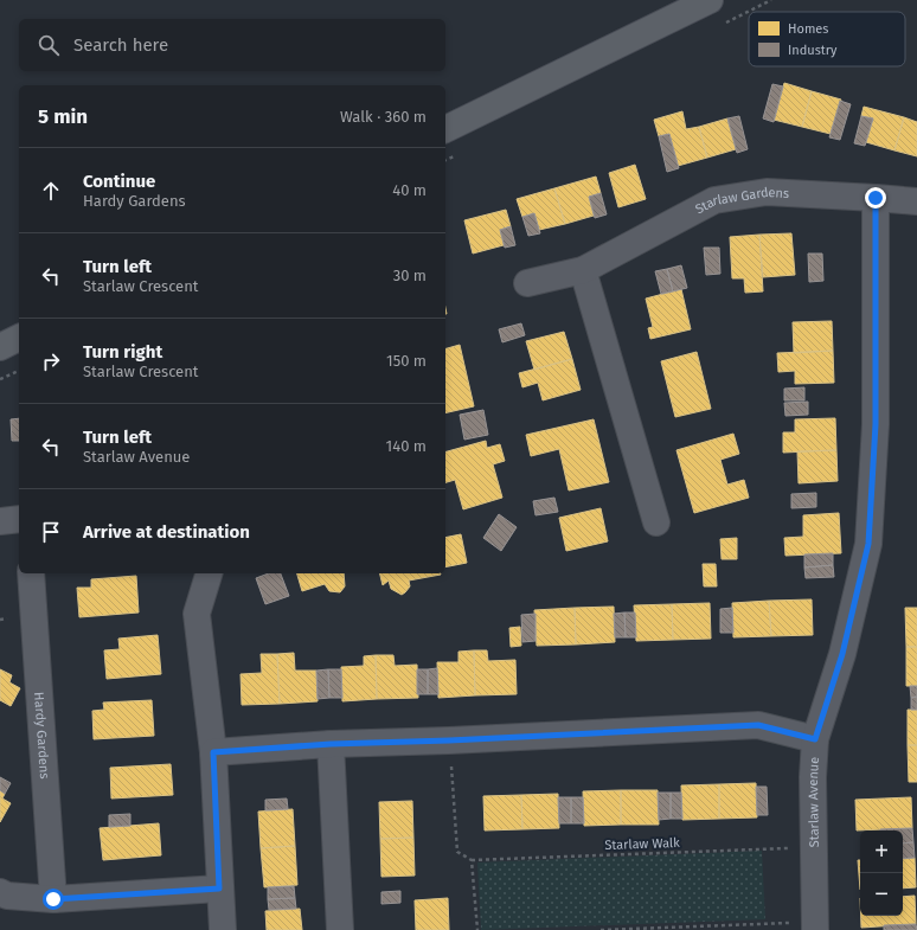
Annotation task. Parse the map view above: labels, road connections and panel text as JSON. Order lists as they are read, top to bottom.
{
  "streets": {
    "street": ["Starlaw Gardens", "Hardy Gardens", "Starlaw Avenue"],
    "path": ["Starlaw Walk"]
  },
  "crossings": [
    ["Starlaw Gardens", "Starlaw Avenue"],
    ["Starlaw Avenue", "Starlaw Walk"]
  ],
  "legend": ["Homes", "Industry"],
  "page": {
    "search": "Search here",
    "heading": ["5 min", "Walk · 360 m"],
    "list": [
      ["Continue", "Hardy Gardens", "40 m"],
      ["Turn left", "Starlaw Crescent", "30 m"],
      ["Turn right", "Starlaw Crescent", "150 m"],
      ["Turn left", "Starlaw Avenue", "140 m"],
      "Arrive at destination"
    ],
    "map_buttons": ["+", "−"]
  }
}
